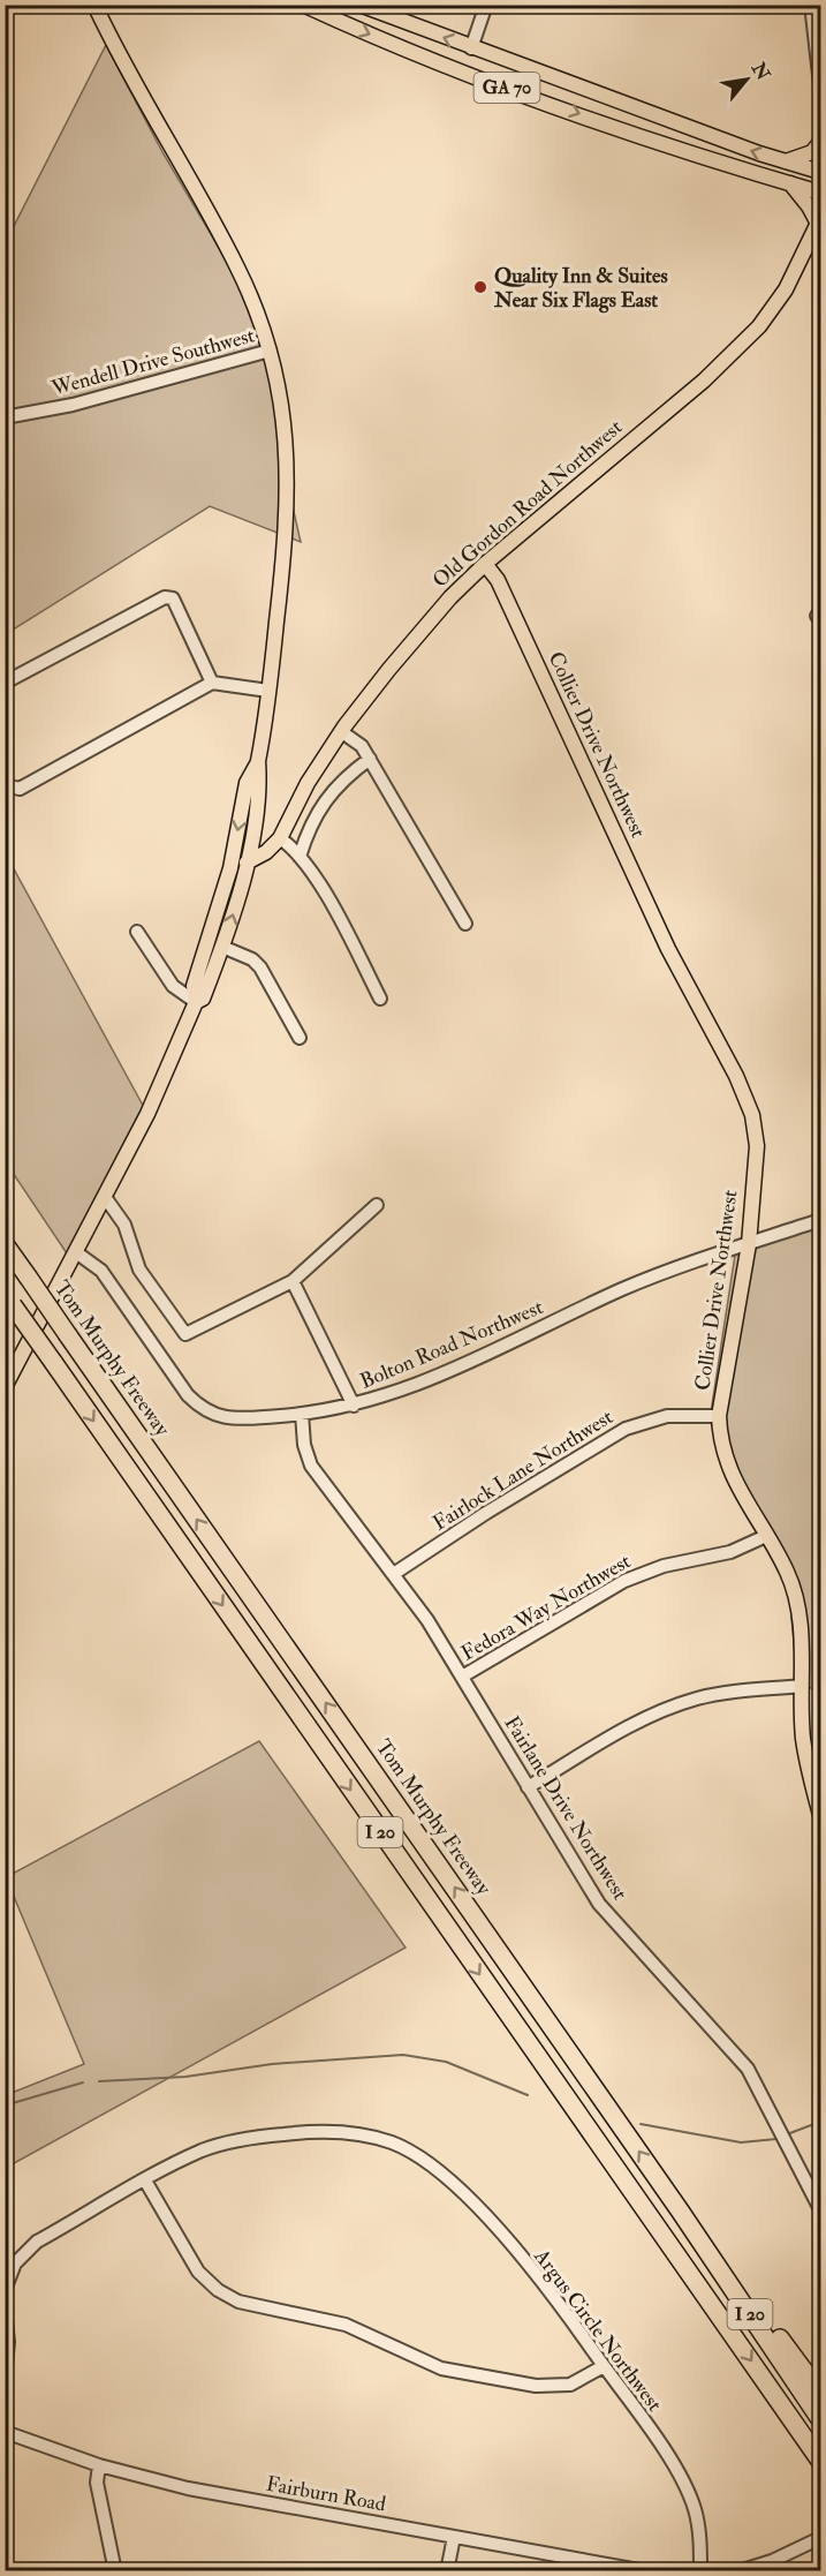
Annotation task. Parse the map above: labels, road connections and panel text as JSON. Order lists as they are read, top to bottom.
{
  "streets": {
    "highway": ["Tom Murphy Freeway", "I 20"],
    "main road": ["GA 70", "Old Gordon Road Northwest", "Collier Drive Northwest"],
    "street": [
      "Wendell Drive Southwest",
      "Bolton Road Northwest",
      "Fairlock Lane Northwest",
      "Fedora Way Northwest",
      "Fairlane Drive Northwest",
      "Argus Circle Northwest",
      "Fairburn Road"
    ]
  },
  "crossings": [
    ["Old Gordon Road Northwest", "Collier Drive Northwest"],
    ["Collier Drive Northwest", "Bolton Road Northwest"],
    ["Collier Drive Northwest", "Fairlock Lane Northwest"],
    ["Collier Drive Northwest", "Fedora Way Northwest"],
    ["Bolton Road Northwest", "Fairlane Drive Northwest"],
    ["Fairlock Lane Northwest", "Fairlane Drive Northwest"],
    ["Fedora Way Northwest", "Fairlane Drive Northwest"]
  ],
  "places": ["Quality Inn & Suites Near Six Flags East"],
  "north": "top right"
}
